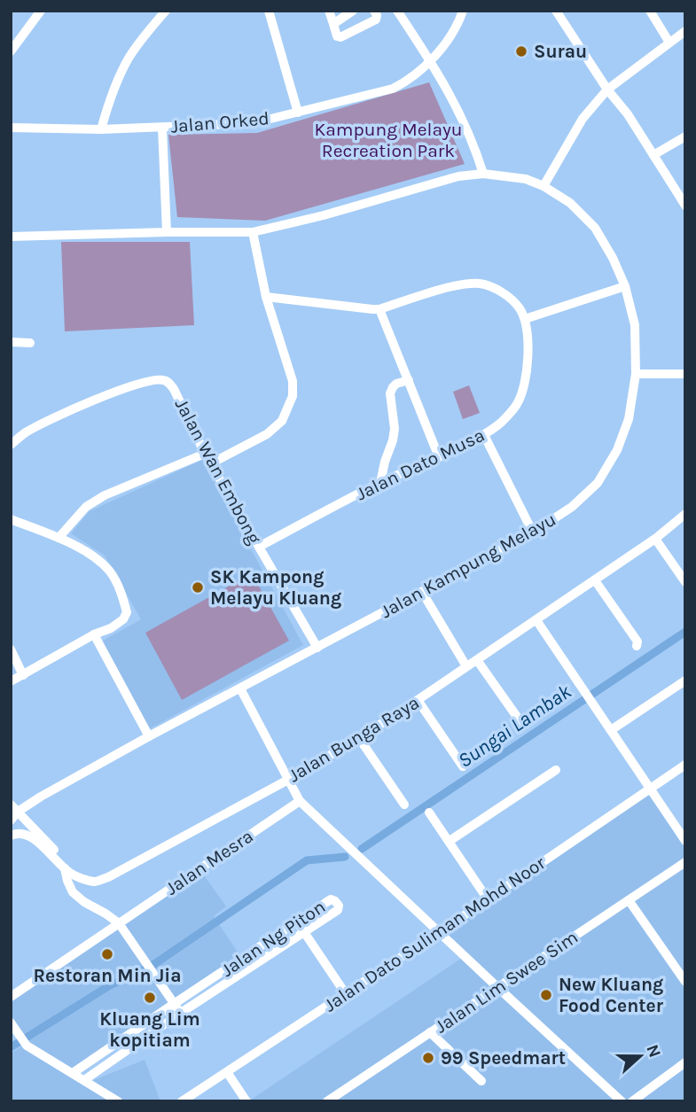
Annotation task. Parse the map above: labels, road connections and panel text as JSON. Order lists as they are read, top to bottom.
{
  "streets": {
    "street": [
      "Jalan Orked",
      "Jalan Dato Musa",
      "Jalan Wan Embong",
      "Jalan Kampung Melayu",
      "Jalan Bunga Raya",
      "Jalan Mesra",
      "Jalan Dato Suliman Mohd Noor",
      "Jalan Ng Piton",
      "Jalan Lim Swee Sim"
    ]
  },
  "crossings": [
    ["Jalan Dato Musa", "Jalan Wan Embong"],
    ["Jalan Wan Embong", "Jalan Kampung Melayu"]
  ],
  "water": ["Sungai Lambak"],
  "parks": ["Kampung Melayu Recreation Park"],
  "places": [
    "Surau",
    "SK Kampong Melayu Kluang",
    "Restoran Min Jia",
    "New Kluang Food Center",
    "Kluang Lim kopitiam",
    "99 Speedmart"
  ],
  "north": "right"
}
